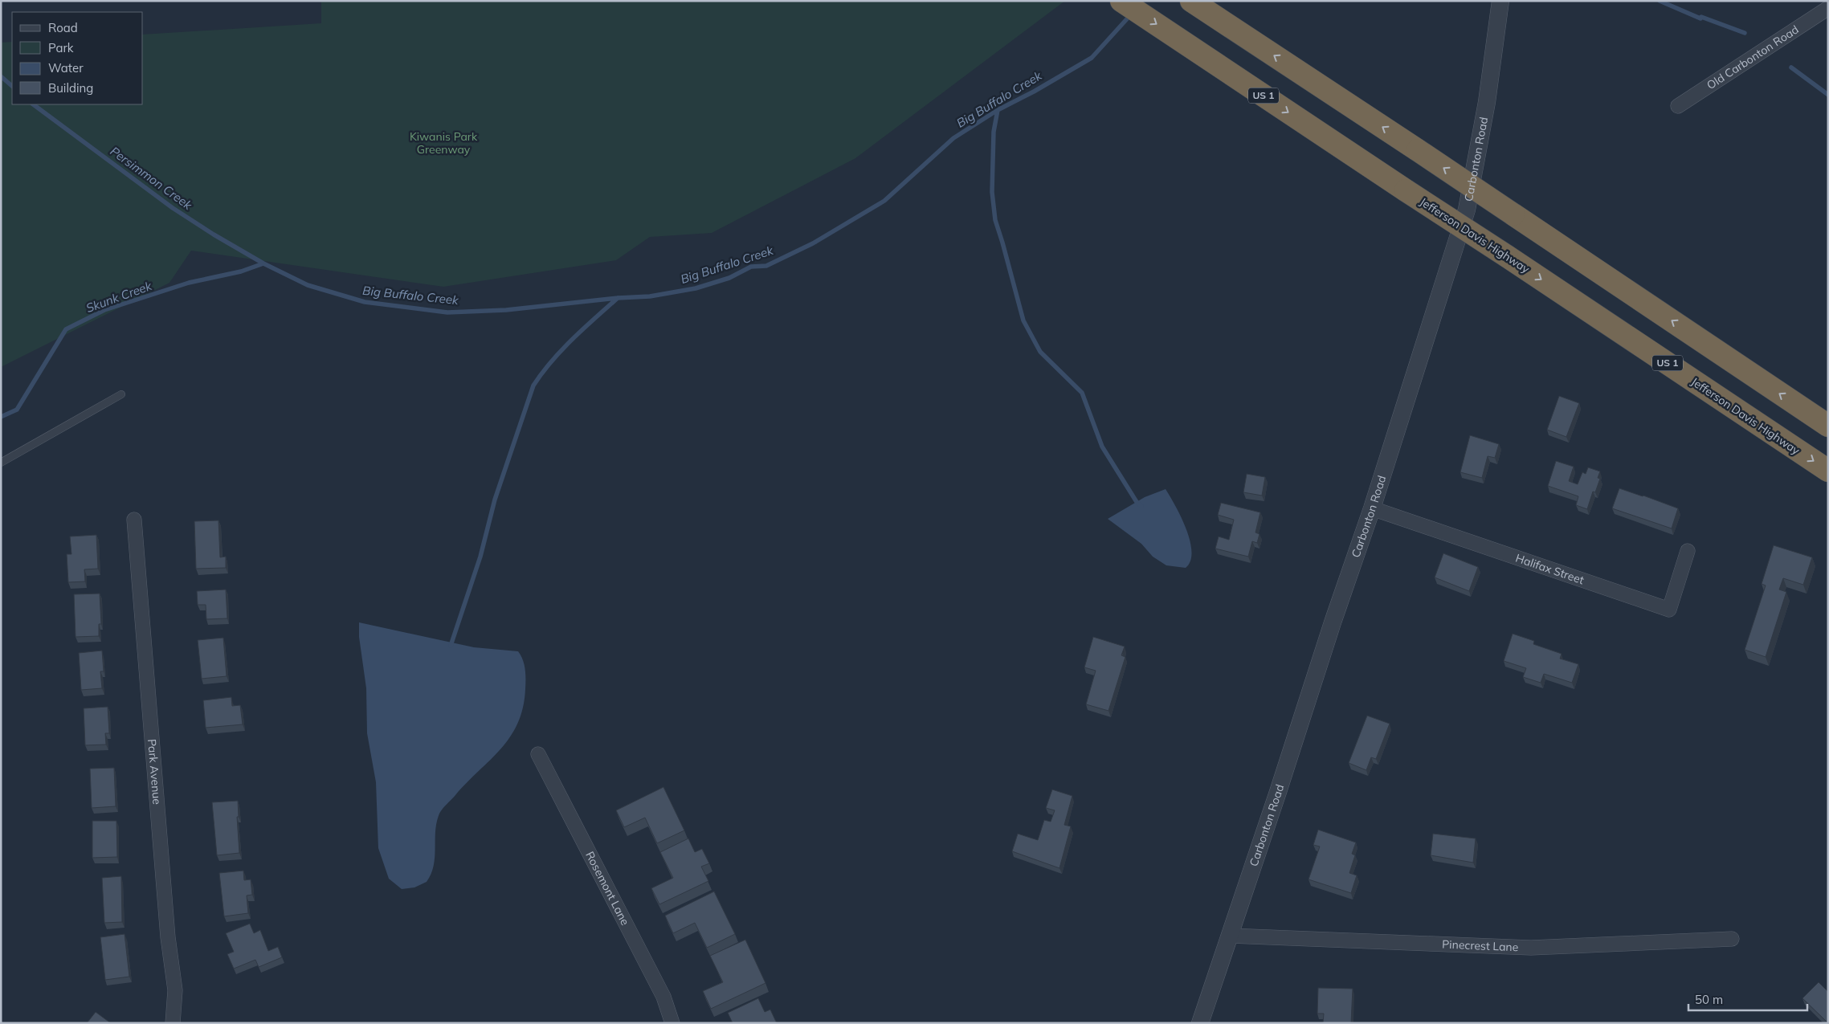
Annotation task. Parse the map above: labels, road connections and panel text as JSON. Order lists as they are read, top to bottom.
{
  "streets": {
    "highway": ["US 1", "Jefferson Davis Highway"],
    "street": [
      "Old Carbonton Road",
      "Carbonton Road",
      "Halifax Street",
      "Park Avenue",
      "Rosemont Lane",
      "Pinecrest Lane"
    ]
  },
  "crossings": [
    ["Carbonton Road", "Halifax Street"],
    ["Carbonton Road", "Pinecrest Lane"]
  ],
  "water": ["Big Buffalo Creek", "Persimmon Creek", "Skunk Creek"],
  "parks": ["Kiwanis Park Greenway"],
  "legend": [
    "Road",
    "Park",
    "Water",
    "Building"
  ],
  "scale_bar": "50 m"
}
